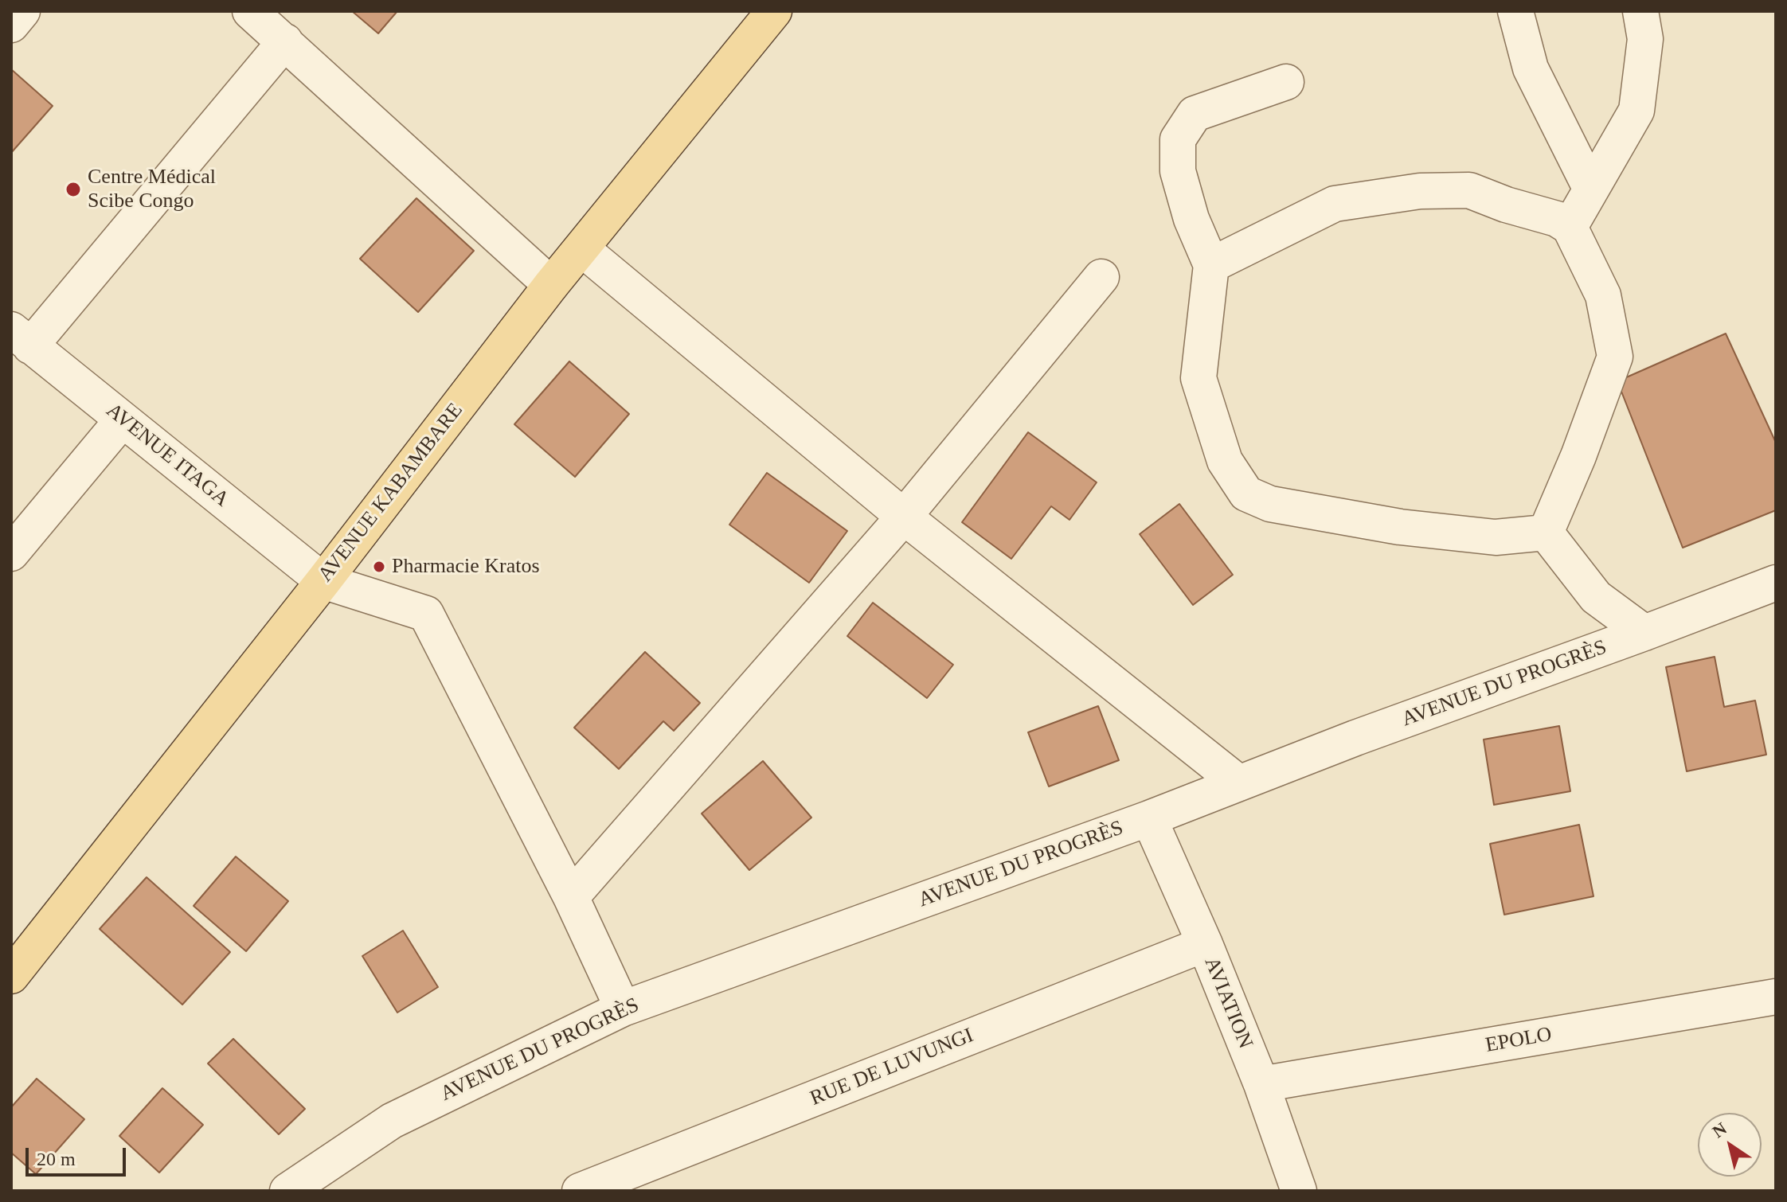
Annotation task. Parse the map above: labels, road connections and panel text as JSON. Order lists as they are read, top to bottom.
{
  "streets": {
    "main road": ["AVENUE KABAMBARE"],
    "street": [
      "AVENUE ITAGA",
      "AVENUE DU PROGRÈS",
      "AVIATION",
      "EPOLO",
      "RUE DE LUVUNGI"
    ]
  },
  "crossings": [
    ["AVENUE ITAGA", "AVENUE KABAMBARE"],
    ["AVENUE DU PROGRÈS", "AVIATION"],
    ["AVIATION", "EPOLO"],
    ["AVIATION", "RUE DE LUVUNGI"]
  ],
  "places": ["Centre Médical Scibe Congo", "Pharmacie Kratos"],
  "scale_bar": "20 m",
  "north": "top left"
}
